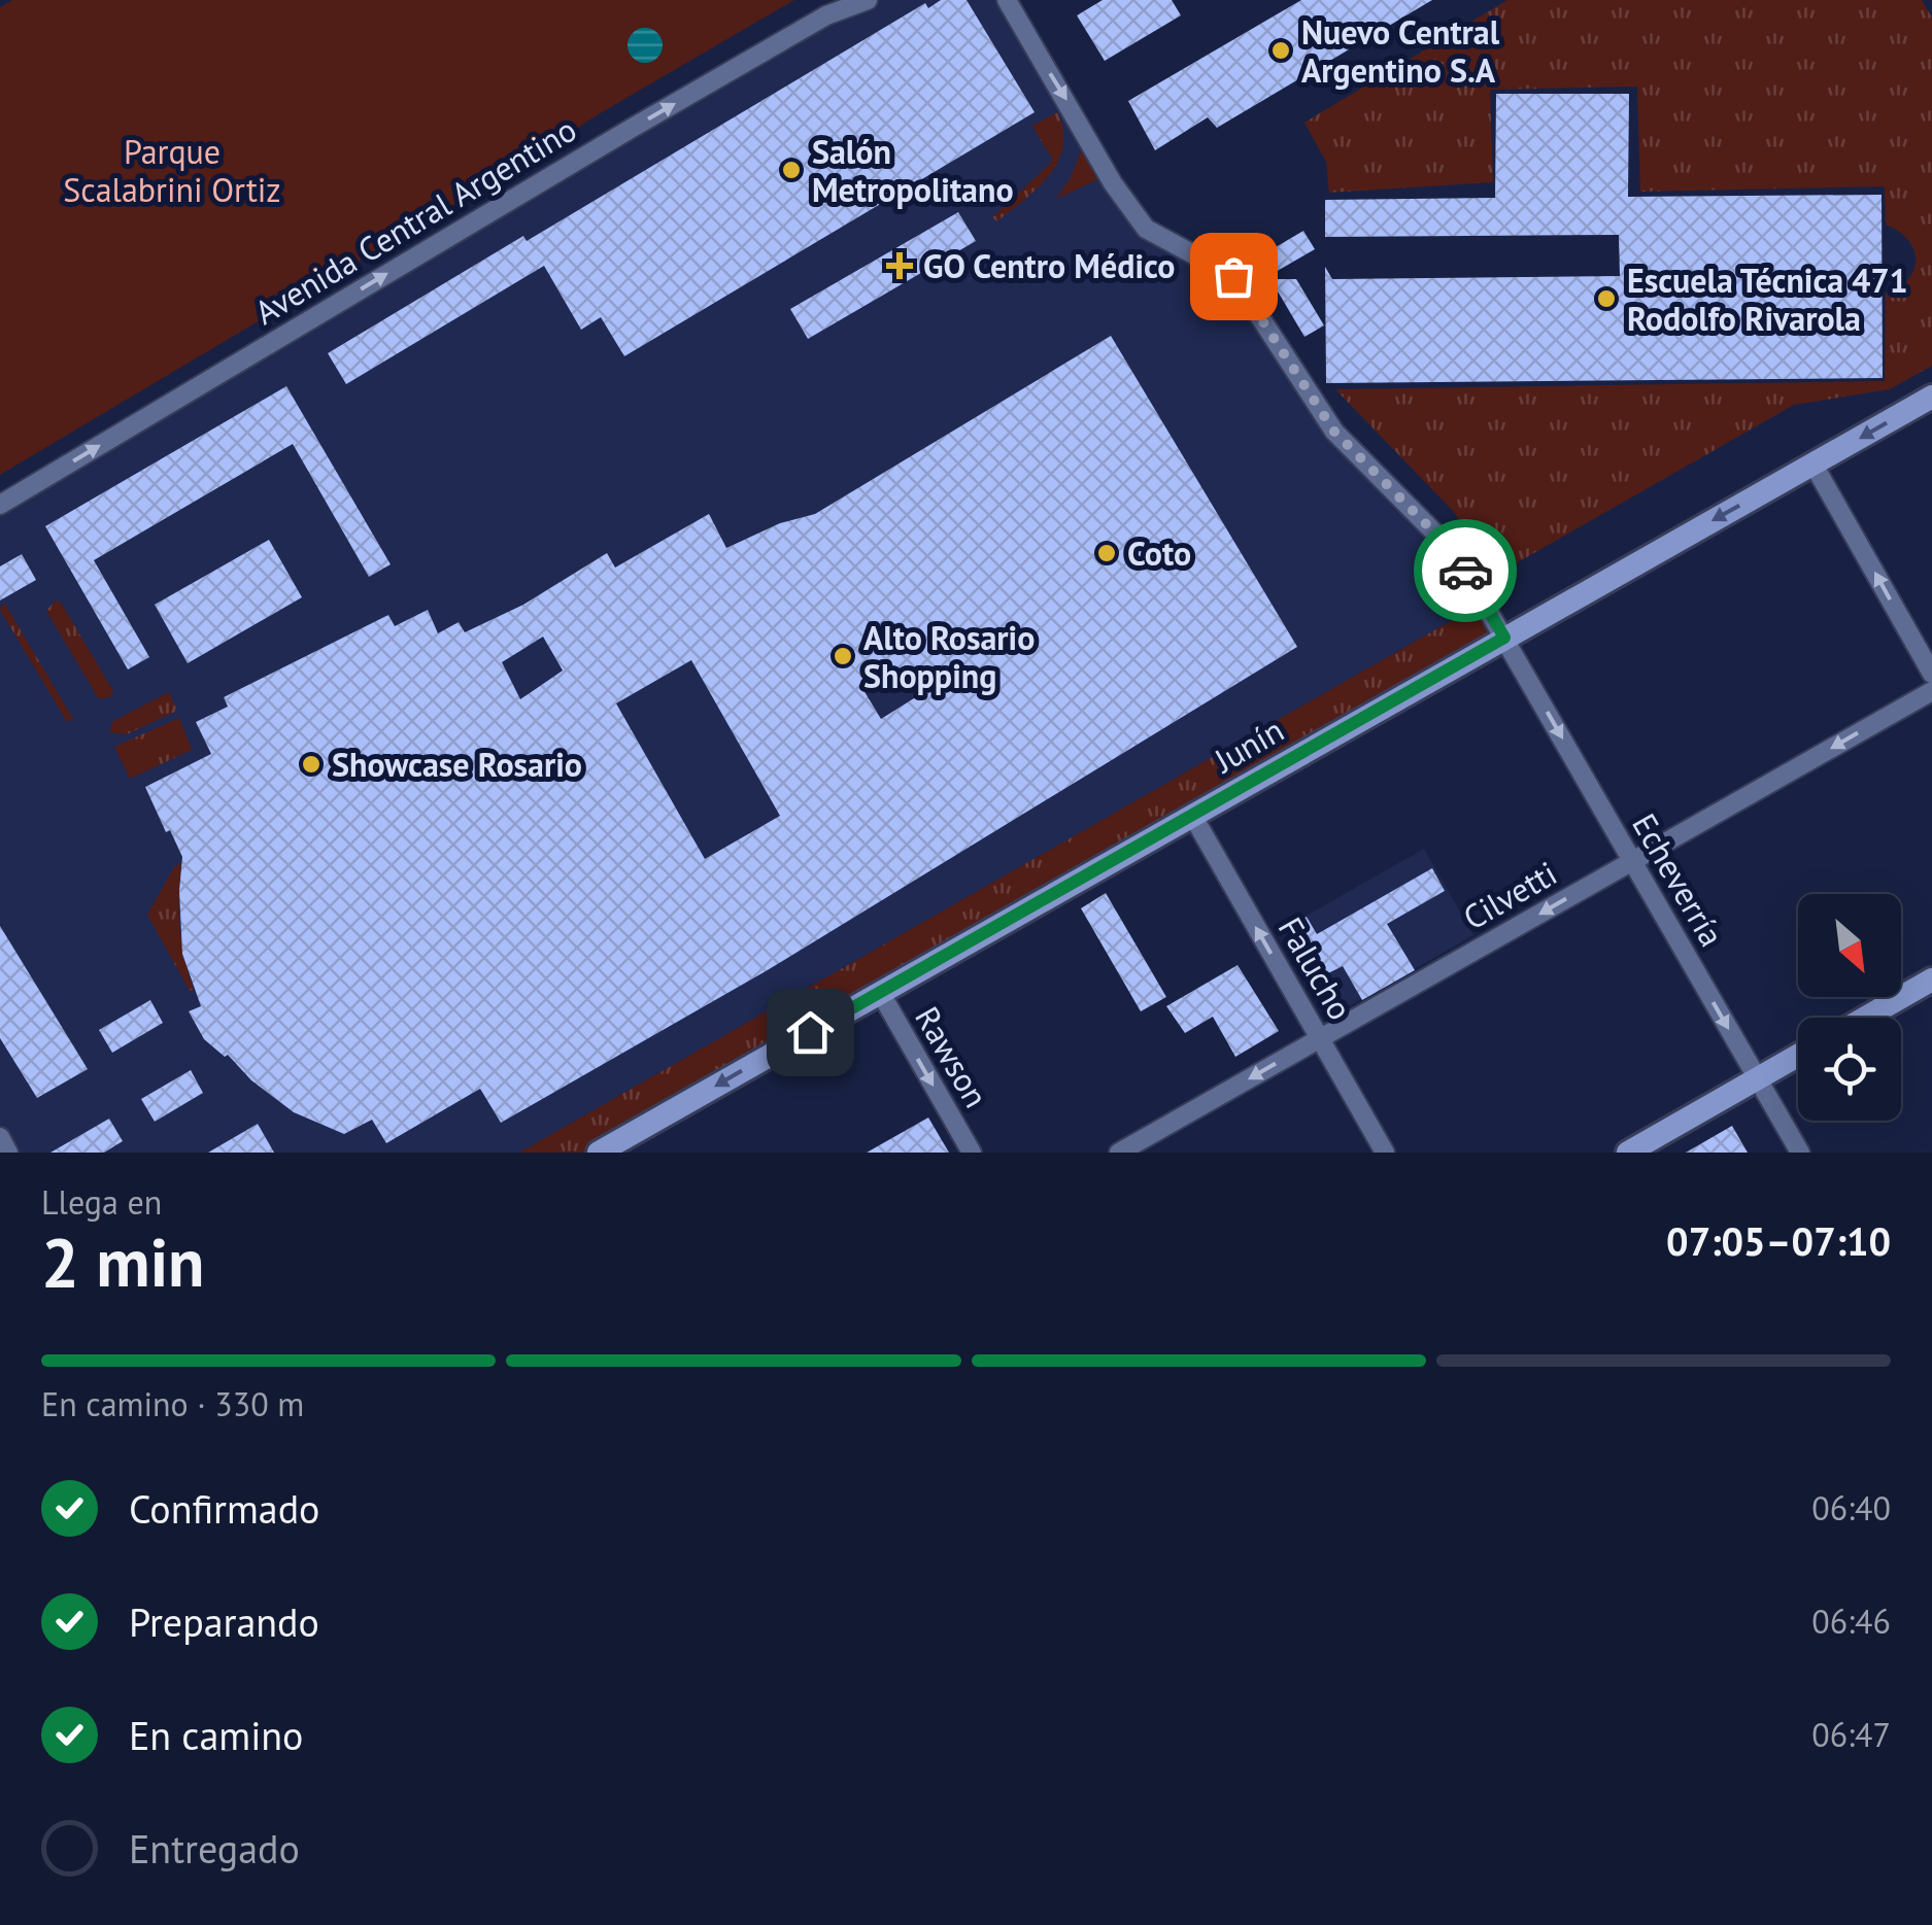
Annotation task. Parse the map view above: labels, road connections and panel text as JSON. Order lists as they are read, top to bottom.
{
  "streets": {
    "main road": ["Junín"],
    "street": [
      "Avenida Central Argentino",
      "Echeverría",
      "Cilvetti",
      "Falucho",
      "Rawson"
    ]
  },
  "crossings": [
    ["Junín", "Echeverría"],
    ["Junín", "Falucho"],
    ["Junín", "Rawson"],
    ["Echeverría", "Cilvetti"],
    ["Cilvetti", "Falucho"]
  ],
  "one_way": [
    "Avenida Central Argentino",
    "Junín",
    "Echeverría",
    "Cilvetti",
    "Falucho",
    "Rawson"
  ],
  "parks": ["Parque Scalabrini Ortiz"],
  "places": {
    "other": [
      "Nuevo Central Argentino S.A",
      "Salón Metropolitano",
      "Escuela Técnica 471 Rodolfo Rivarola",
      "Coto",
      "Alto Rosario Shopping",
      "Showcase Rosario"
    ],
    "health": ["GO Centro Médico"]
  },
  "north": "bottom right",
  "page": {
    "heading": ["2 min", "Llega en", "07:05–07:10"],
    "bar": "En camino · 330 m",
    "list": [
      ["Confirmado", "06:40"],
      ["Preparando", "06:46"],
      ["En camino", "06:47"],
      "Entregado"
    ]
  }
}
